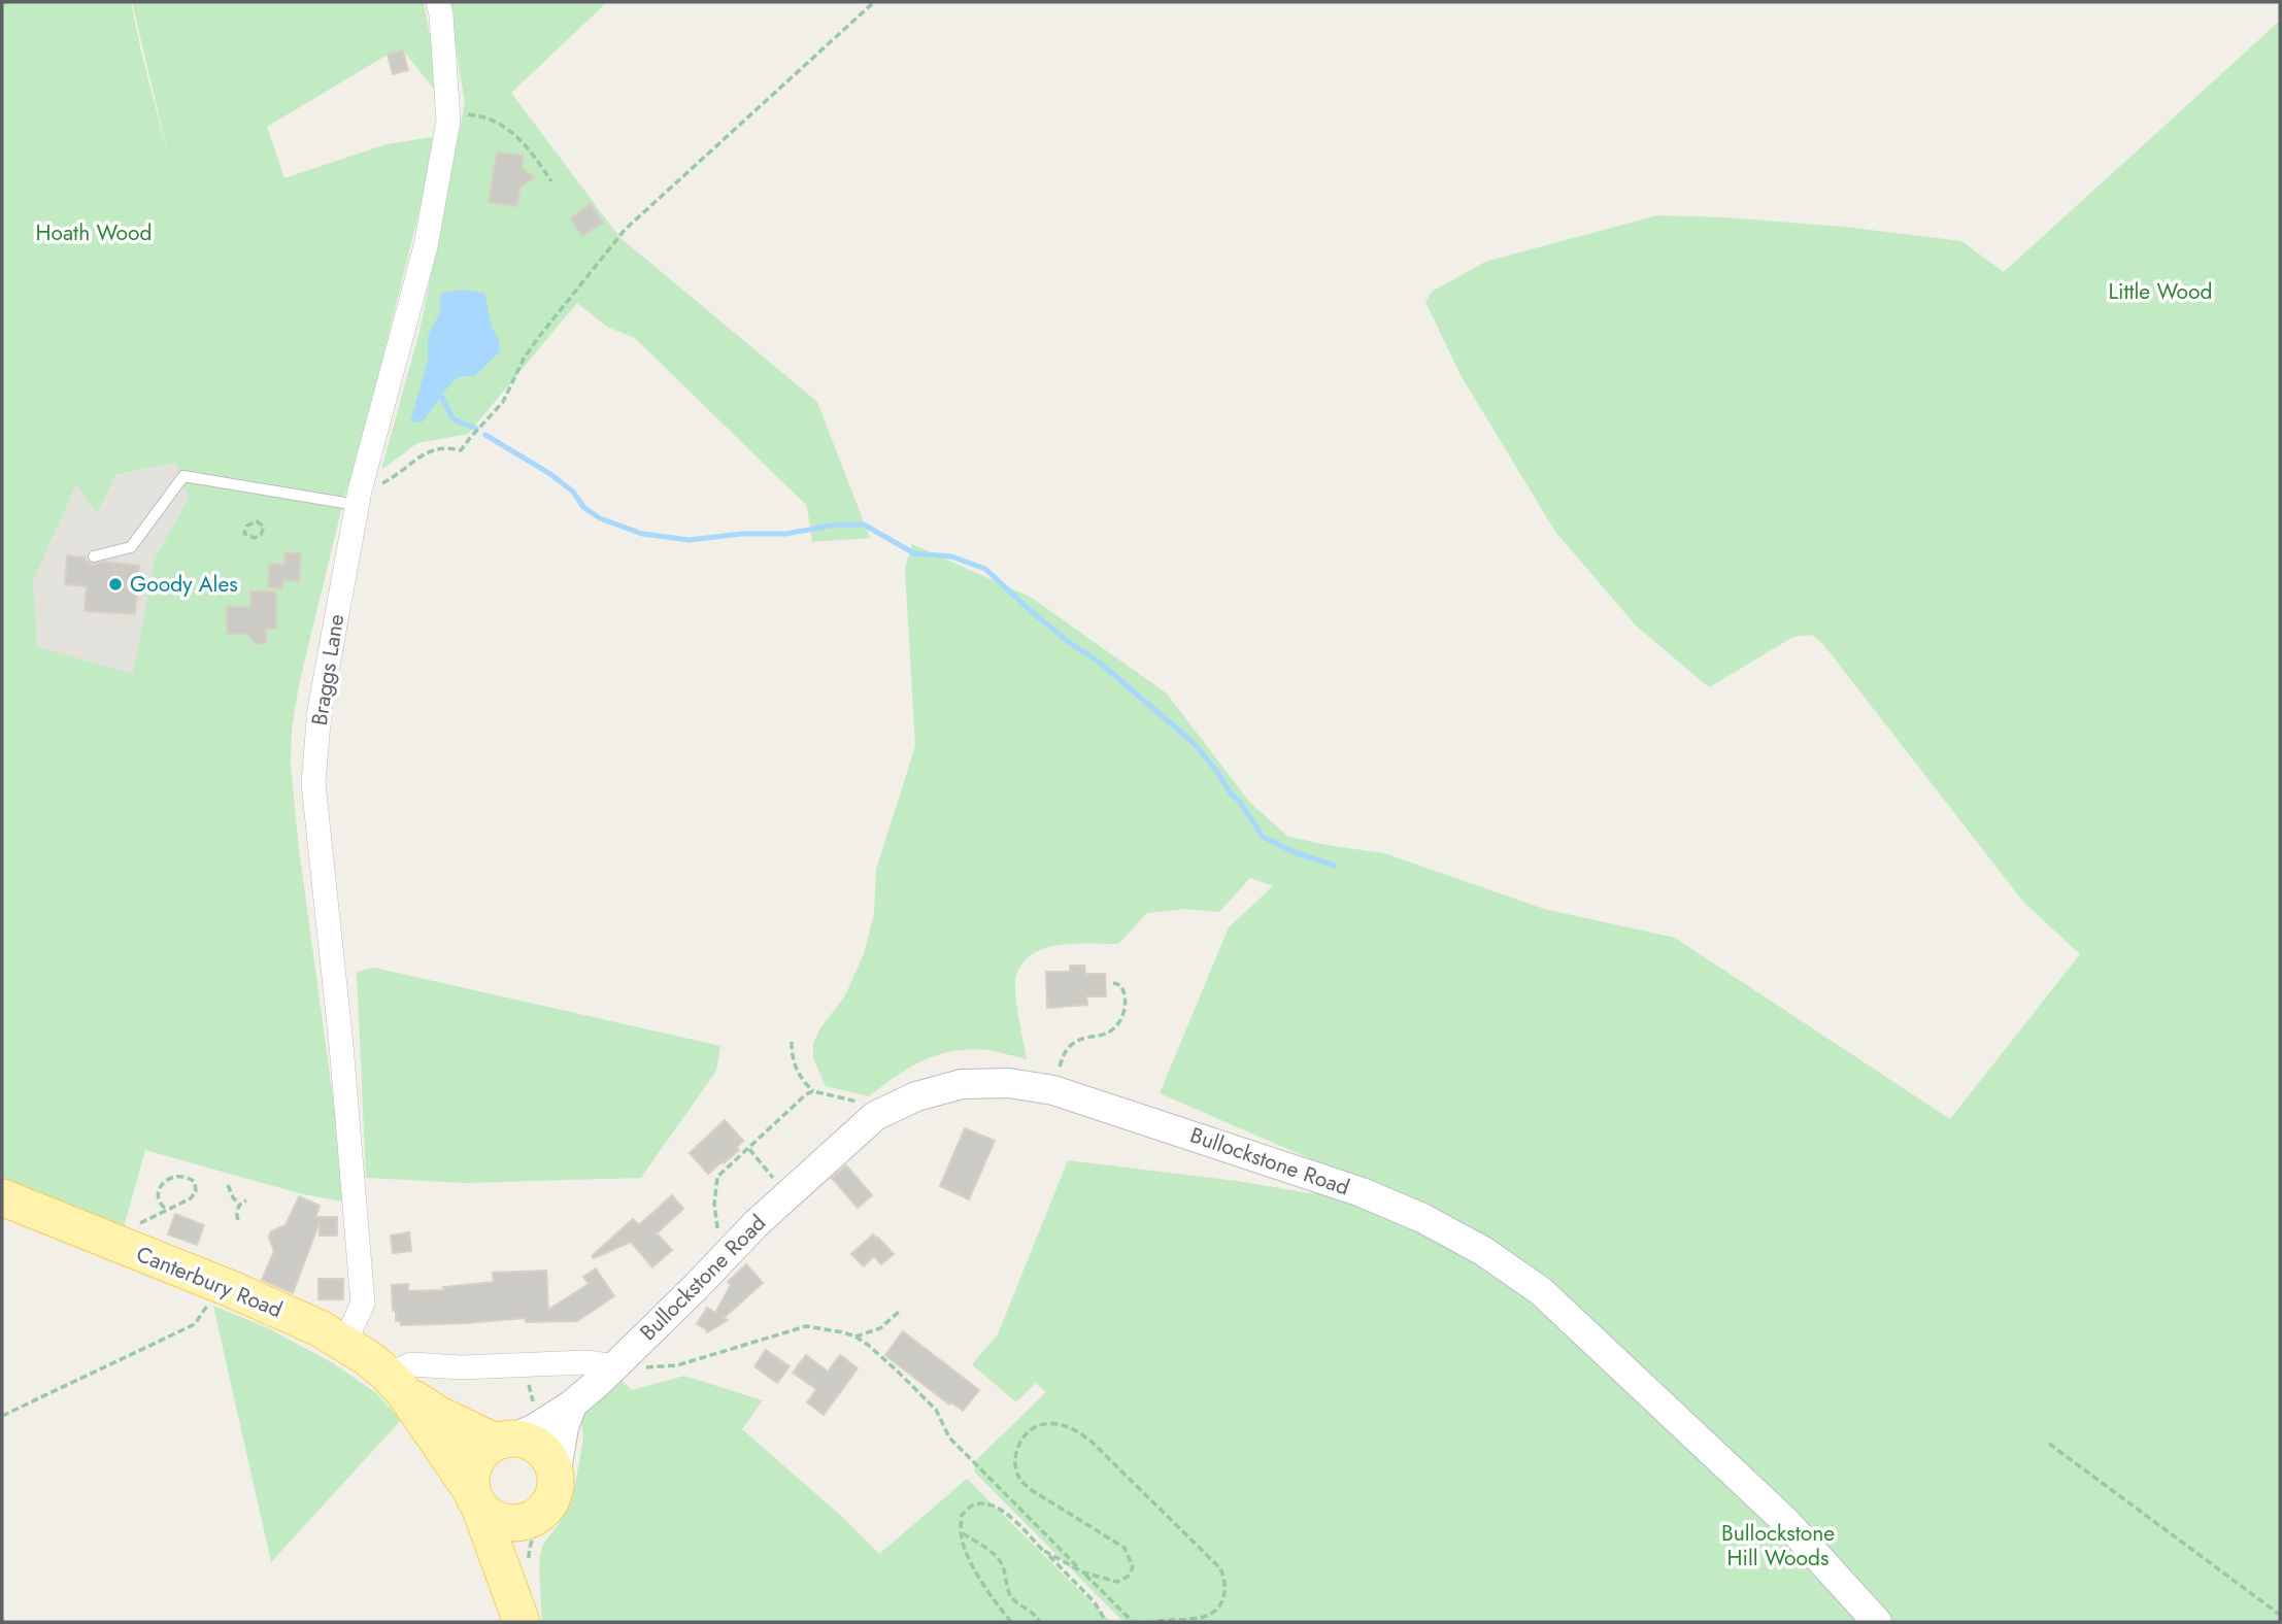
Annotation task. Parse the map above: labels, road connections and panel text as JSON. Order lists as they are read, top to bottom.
{
  "streets": {
    "main road": ["Canterbury Road"],
    "street": ["Braggs Lane", "Bullockstone Road"]
  },
  "crossings": [
    ["Braggs Lane", "Canterbury Road"],
    ["Bullockstone Road", "Canterbury Road"]
  ],
  "parks": ["Hoath Wood", "Little Wood", "Bullockstone Hill Woods"],
  "places": ["Goody Ales"]
}
